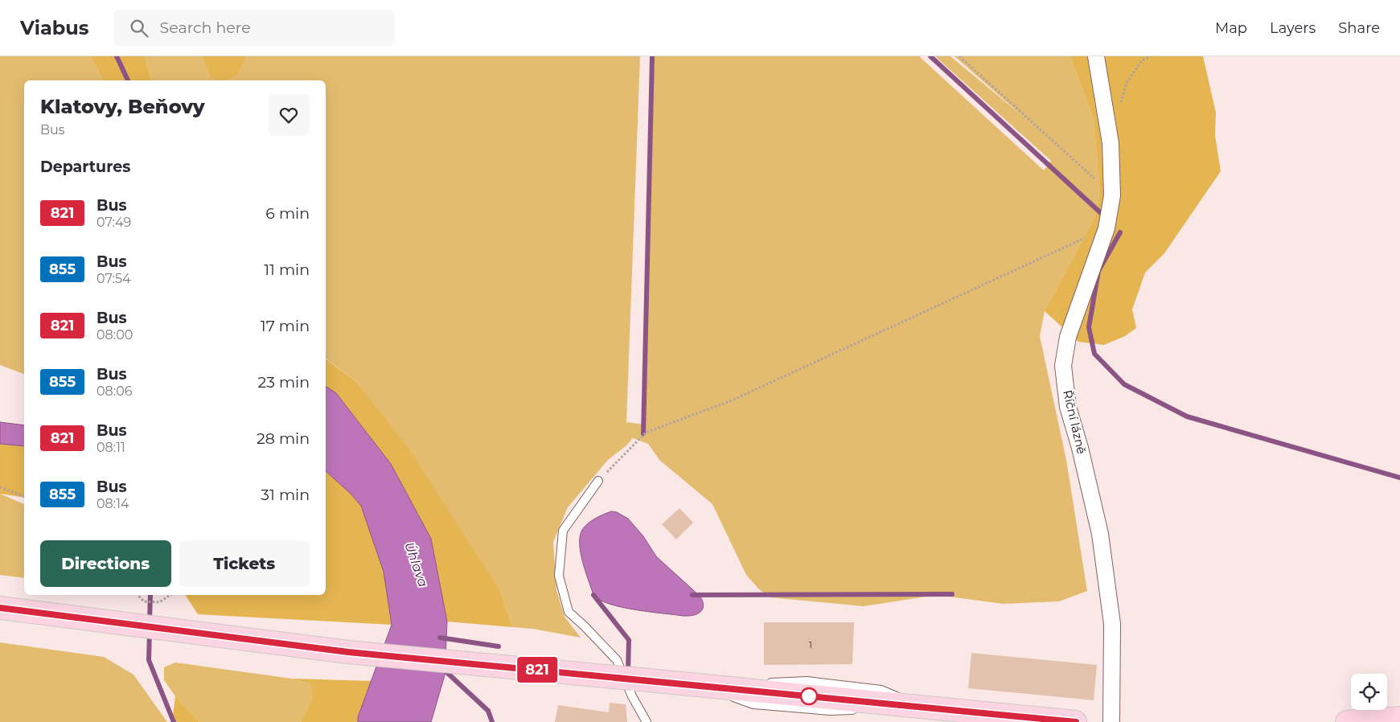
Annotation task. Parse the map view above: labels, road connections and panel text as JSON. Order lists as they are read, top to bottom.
{
  "streets": {
    "street": ["Říční lázně"]
  },
  "water": ["Úhlava"],
  "lines": ["bus line 821"],
  "house_numbers": ["1"],
  "page": {
    "header": "Viabus",
    "search": "Search here",
    "nav": ["Map", "Layers", "Share"],
    "on_map": "821",
    "heading": [
      ["Klatovy, Beňovy", "Bus"],
      "Departures"
    ],
    "list": [
      {
        "mark": "821",
        "name": "Bus",
        "note": "07:49",
        "value": "6 min"
      },
      {
        "mark": "855",
        "name": "Bus",
        "note": "07:54",
        "value": "11 min"
      },
      {
        "mark": "821",
        "name": "Bus",
        "note": "08:00",
        "value": "17 min"
      },
      {
        "mark": "855",
        "name": "Bus",
        "note": "08:06",
        "value": "23 min"
      },
      {
        "mark": "821",
        "name": "Bus",
        "note": "08:11",
        "value": "28 min"
      },
      {
        "mark": "855",
        "name": "Bus",
        "note": "08:14",
        "value": "31 min"
      }
    ],
    "buttons": ["Directions", "Tickets"]
  }
}
